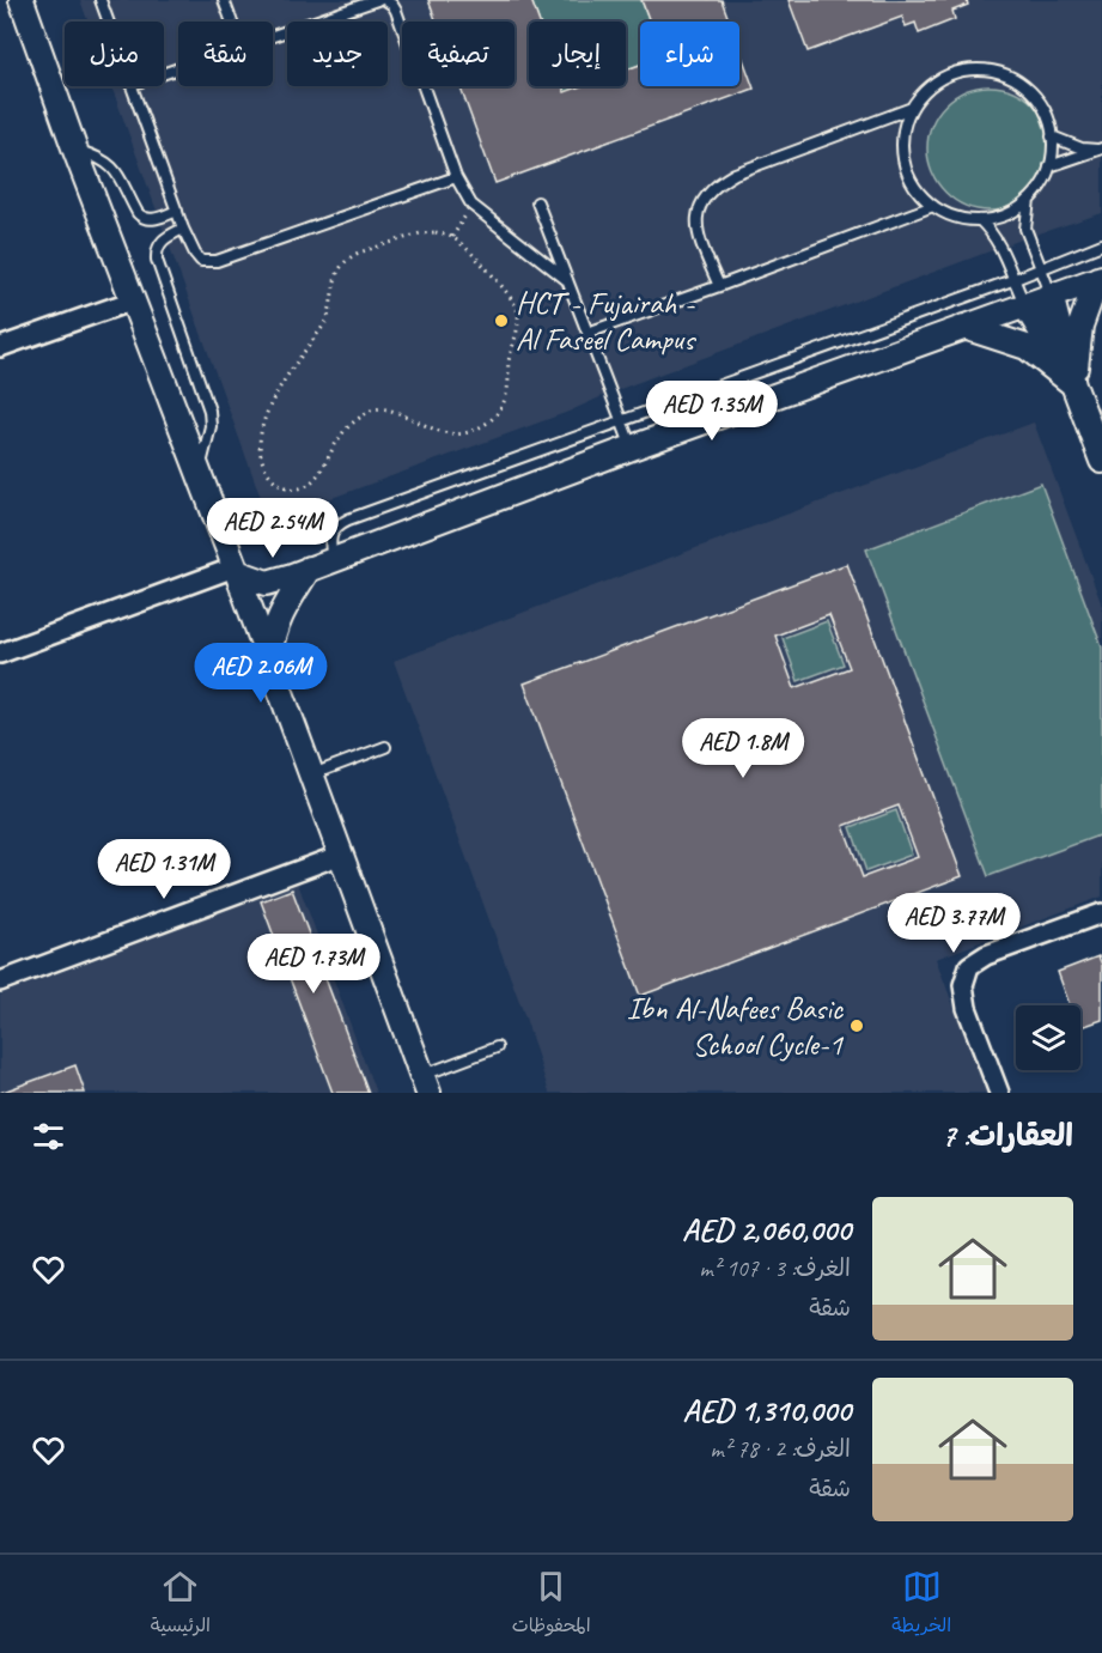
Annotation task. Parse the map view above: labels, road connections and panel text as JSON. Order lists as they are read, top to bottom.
{
  "places": ["HCT - Fujairah - Al Faseel Campus", "Ibn Al-Nafees Basic School Cycle-1"],
  "page": {
    "chip": [
      "شراء",
      "إيجار",
      "تصفية",
      "جديد",
      "شقة",
      "منزل"
    ],
    "price": [
      "AED 1.35M",
      "AED 2.54M",
      "AED 2.06M",
      "AED 1.8M",
      "AED 1.31M",
      "AED 3.77M",
      "AED 1.73M"
    ],
    "heading": "العقارات: 7",
    "list": [
      {
        "name": "AED 2,060,000",
        "note": "الغرف: 3 · 107 m² · شقة"
      },
      {
        "name": "AED 1,310,000",
        "note": "الغرف: 2 · 78 m² · شقة"
      }
    ],
    "tabs": ["الخريطة", "المحفوظات", "الرئيسية"]
  }
}
